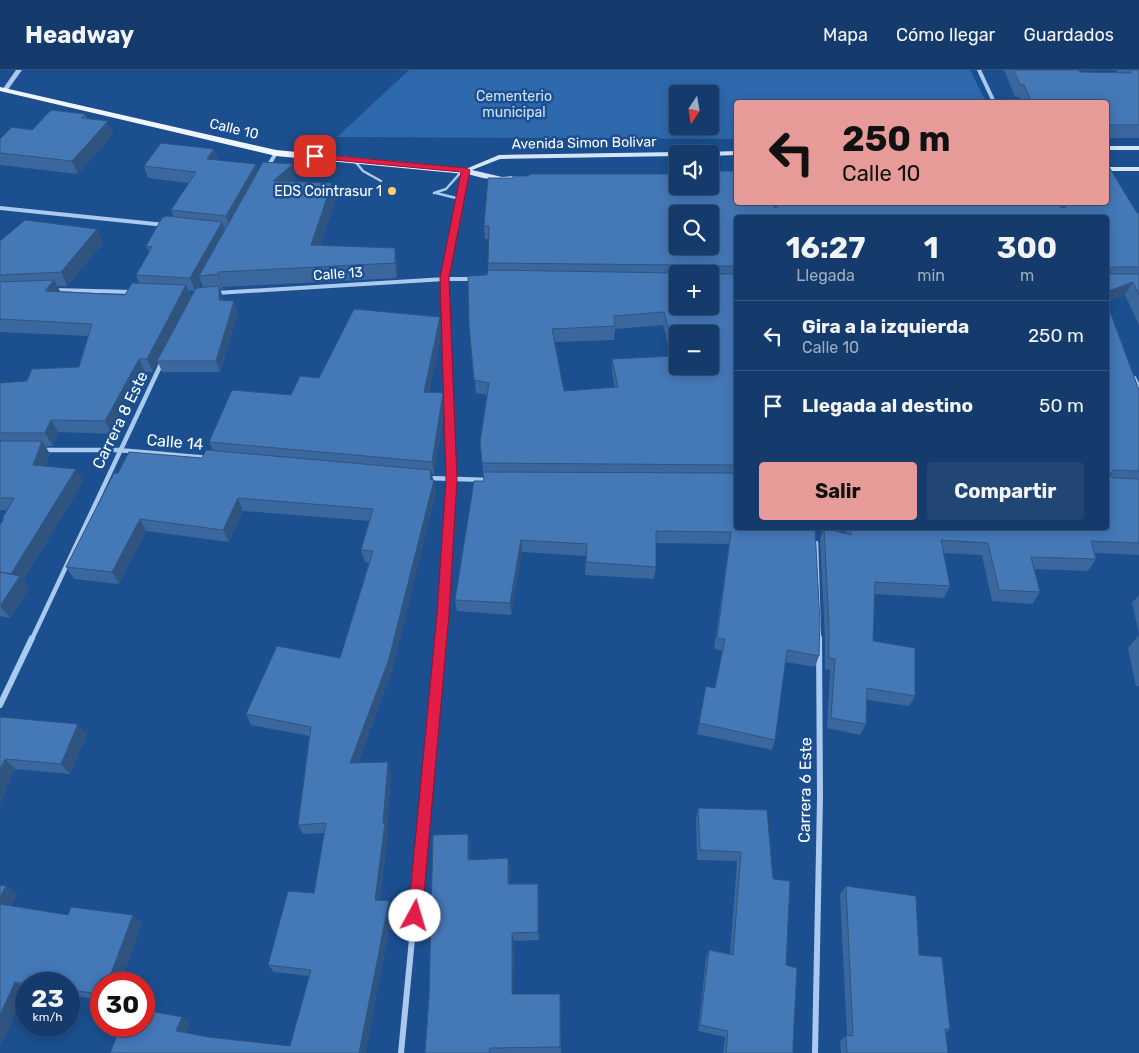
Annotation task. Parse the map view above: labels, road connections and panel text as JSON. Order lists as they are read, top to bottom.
{
  "streets": {
    "main road": ["Calle 10", "Avenida Simon Bolivar"],
    "street": [
      "Calle 13",
      "Carrera 8 Este",
      "Calle 14",
      "Carrera 6 Este"
    ]
  },
  "crossings": [
    ["Calle 10", "Avenida Simon Bolivar"],
    ["Carrera 8 Este", "Calle 14"]
  ],
  "parks": ["Cementerio municipal"],
  "places": ["EDS Cointrasur 1"],
  "north": "bottom",
  "page": {
    "header": "Headway",
    "nav": ["Mapa", "Cómo llegar", "Guardados"],
    "map_buttons": ["+", "−"],
    "turn": ["250 m", "Calle 10"],
    "eta": [
      "16:27",
      "Llegada",
      "1",
      "min",
      "300",
      "m"
    ],
    "list": [
      {
        "name": "Gira a la izquierda",
        "note": "Calle 10",
        "value": "250 m"
      },
      {
        "name": "Llegada al destino",
        "value": "50 m"
      }
    ],
    "buttons": ["Salir", "Compartir"],
    "speed": "23 km/h",
    "limit": "30"
  }
}
